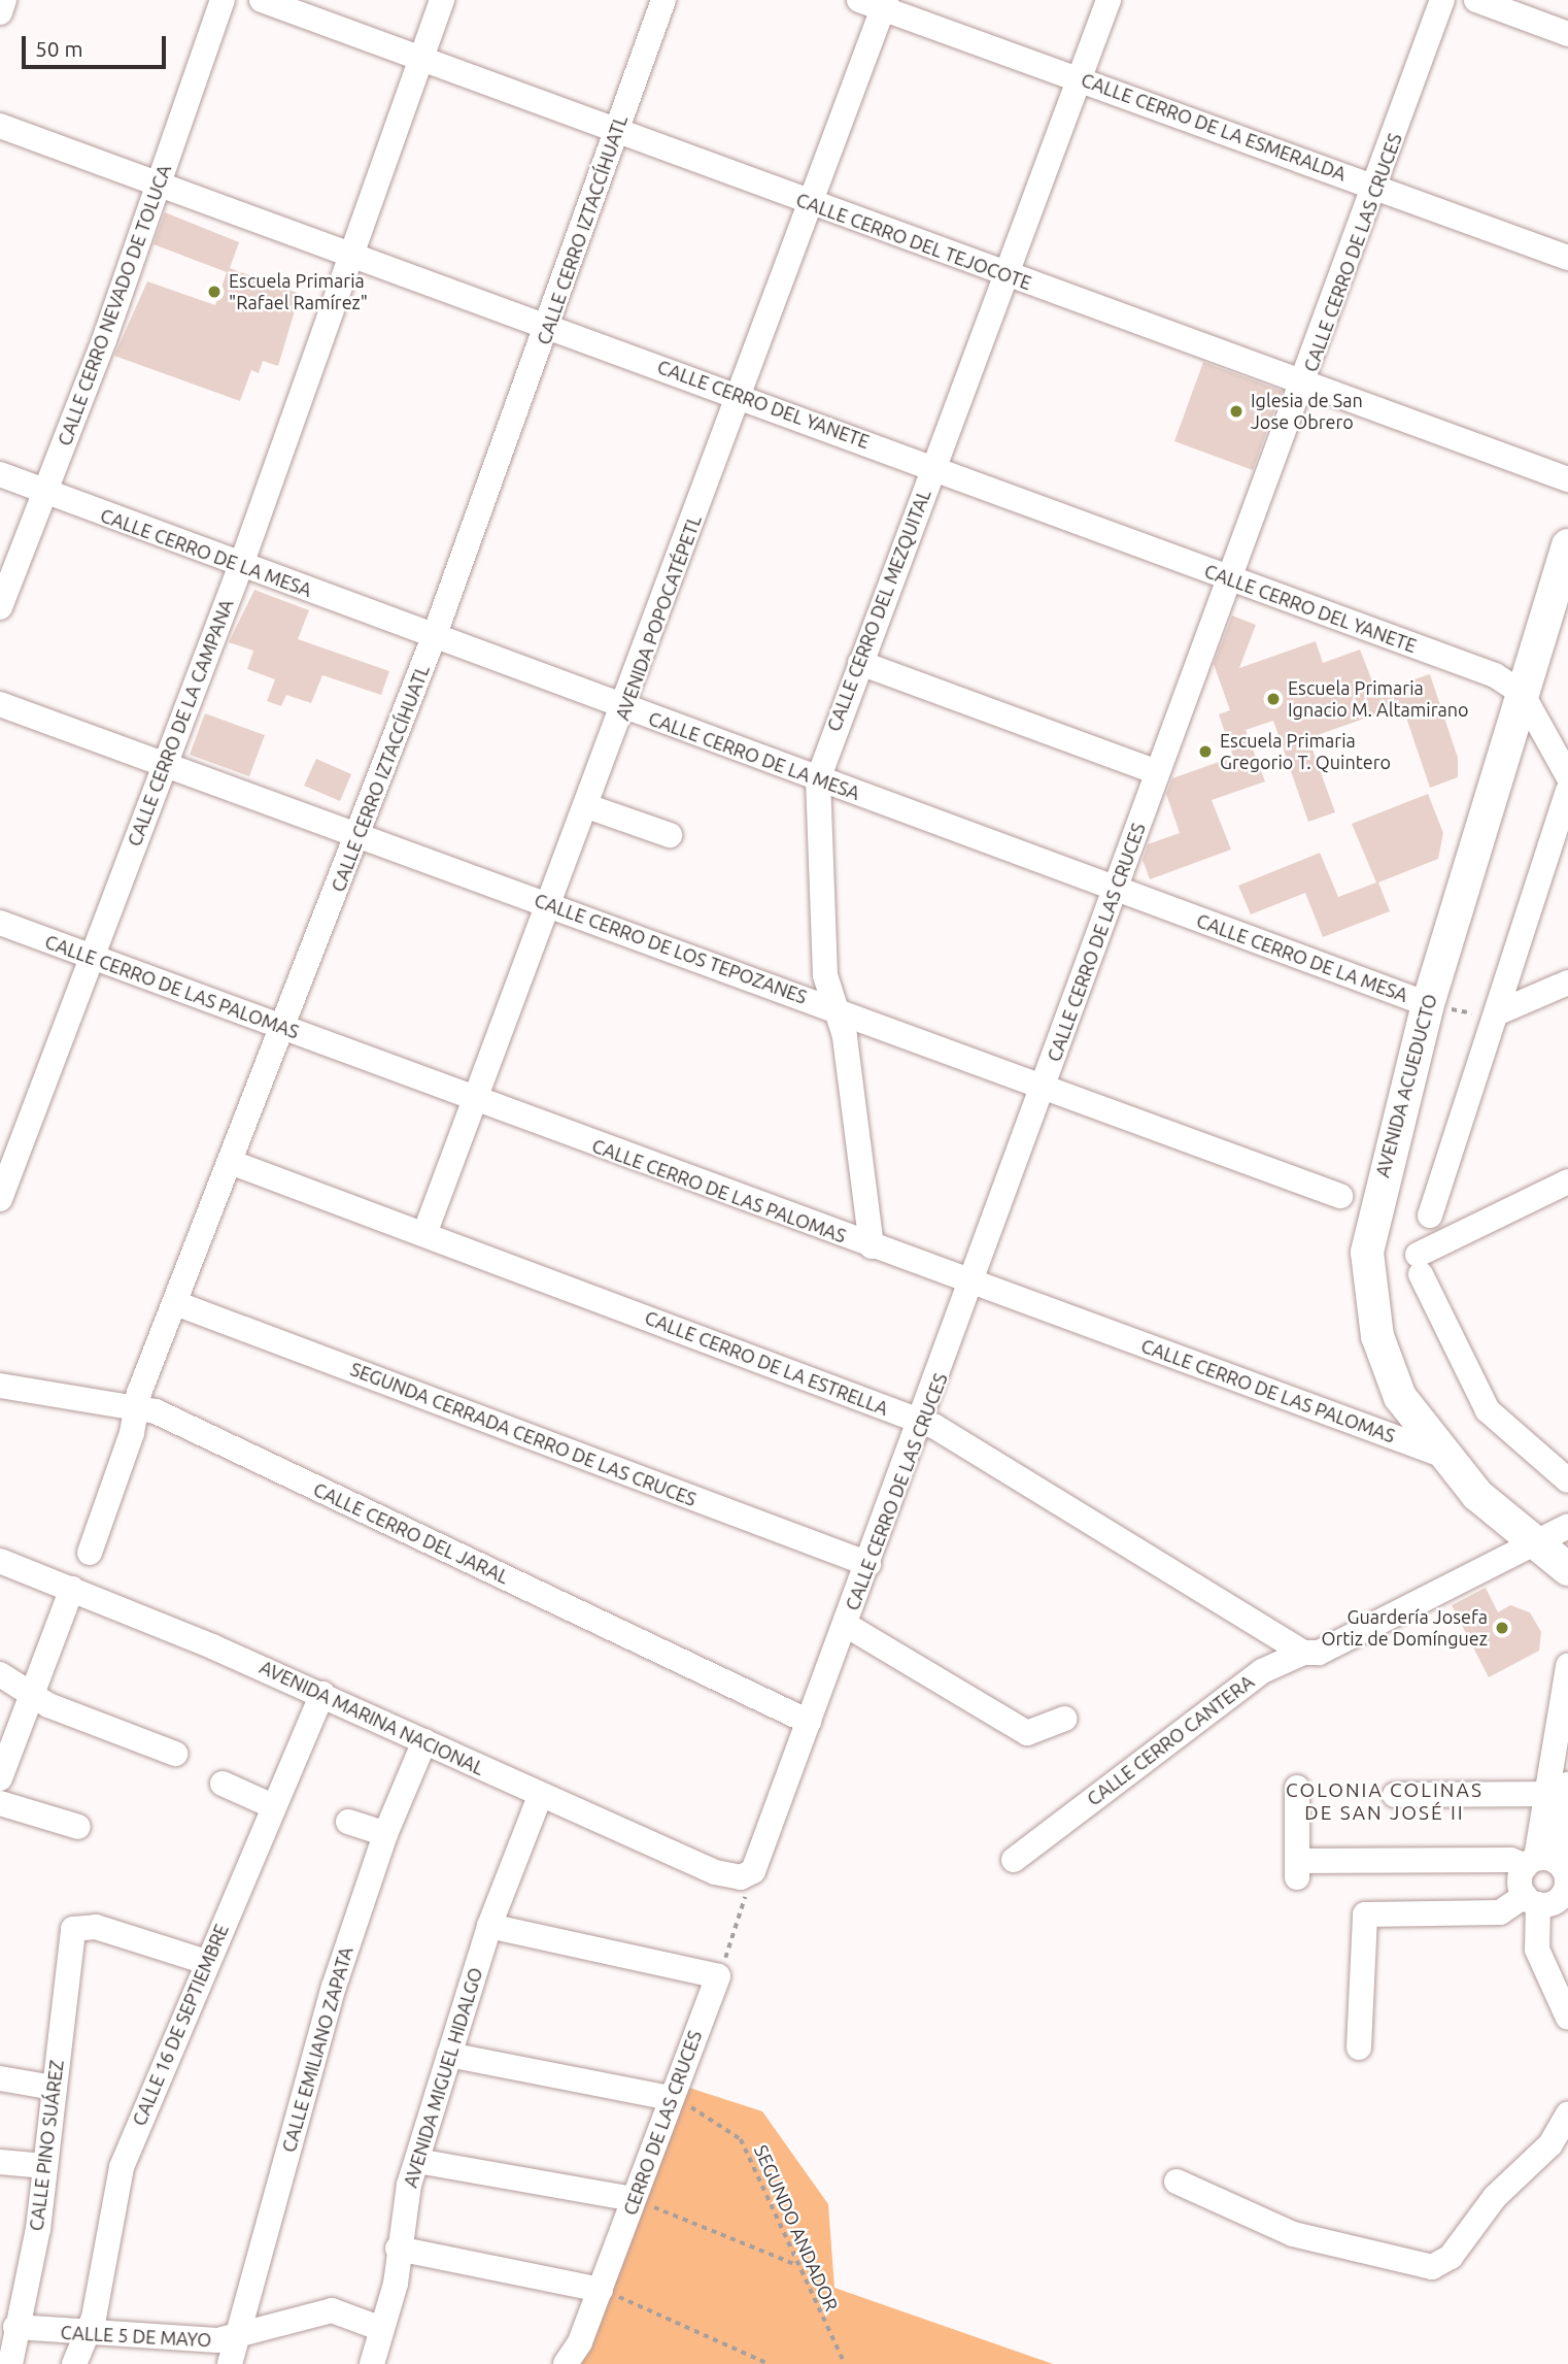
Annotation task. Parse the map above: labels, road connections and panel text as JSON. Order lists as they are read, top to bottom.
{
  "streets": {
    "main road": ["AVENIDA ACUEDUCTO"],
    "street": [
      "CALLE CERRO DE LA ESMERALDA",
      "CALLE CERRO IZTACCÍHUATL",
      "CALLE CERRO DEL TEJOCOTE",
      "CALLE CERRO DE LAS CRUCES",
      "CALLE CERRO NEVADO DE TOLUCA",
      "CALLE CERRO DEL YANETE",
      "CALLE CERRO DE LA MESA",
      "CALLE CERRO DEL MEZQUITAL",
      "AVENIDA POPOCATÉPETL",
      "CALLE CERRO DE LA CAMPANA",
      "CALLE CERRO DE LOS TEPOZANES",
      "CALLE CERRO DE LAS PALOMAS",
      "CALLE CERRO DE LA ESTRELLA",
      "SEGUNDA CERRADA CERRO DE LAS CRUCES",
      "CALLE CERRO DEL JARAL",
      "AVENIDA MARINA NACIONAL",
      "CALLE CERRO CANTERA",
      "CALLE 16 DE SEPTIEMBRE",
      "CALLE EMILIANO ZAPATA",
      "AVENIDA MIGUEL HIDALGO",
      "CERRO DE LAS CRUCES",
      "CALLE PINO SUÁREZ",
      "CALLE 5 DE MAYO"
    ],
    "path": ["SEGUNDO ANDADOR"]
  },
  "crossings": [
    ["CALLE CERRO DE LA ESMERALDA", "CALLE CERRO DE LAS CRUCES"],
    ["CALLE CERRO DE LA ESMERALDA", "CALLE CERRO DEL MEZQUITAL"],
    ["CALLE CERRO DE LA ESMERALDA", "AVENIDA POPOCATÉPETL"],
    ["CALLE CERRO IZTACCÍHUATL", "CALLE CERRO DEL TEJOCOTE"],
    ["CALLE CERRO IZTACCÍHUATL", "CALLE CERRO DEL YANETE"],
    ["CALLE CERRO IZTACCÍHUATL", "CALLE CERRO DE LA MESA"],
    ["CALLE CERRO IZTACCÍHUATL", "CALLE CERRO DE LOS TEPOZANES"],
    ["CALLE CERRO IZTACCÍHUATL", "CALLE CERRO DE LAS PALOMAS"],
    ["CALLE CERRO IZTACCÍHUATL", "CALLE CERRO DE LA ESTRELLA"],
    ["CALLE CERRO IZTACCÍHUATL", "SEGUNDA CERRADA CERRO DE LAS CRUCES"],
    ["CALLE CERRO IZTACCÍHUATL", "CALLE CERRO DEL JARAL"],
    ["CALLE CERRO DEL TEJOCOTE", "CALLE CERRO DE LAS CRUCES"],
    ["CALLE CERRO DEL TEJOCOTE", "CALLE CERRO DEL MEZQUITAL"],
    ["CALLE CERRO DEL TEJOCOTE", "AVENIDA POPOCATÉPETL"],
    ["CALLE CERRO DEL TEJOCOTE", "CALLE CERRO DE LA CAMPANA"],
    ["CALLE CERRO DE LAS CRUCES", "CALLE CERRO DEL YANETE"],
    ["CALLE CERRO DE LAS CRUCES", "CALLE CERRO DE LA MESA"],
    ["CALLE CERRO DE LAS CRUCES", "CALLE CERRO DE LOS TEPOZANES"],
    ["CALLE CERRO DE LAS CRUCES", "CALLE CERRO DE LAS PALOMAS"],
    ["CALLE CERRO DE LAS CRUCES", "CALLE CERRO DE LA ESTRELLA"],
    ["CALLE CERRO DE LAS CRUCES", "SEGUNDA CERRADA CERRO DE LAS CRUCES"],
    ["CALLE CERRO DE LAS CRUCES", "CALLE CERRO DEL JARAL"],
    ["CALLE CERRO DE LAS CRUCES", "AVENIDA MARINA NACIONAL"],
    ["CALLE CERRO NEVADO DE TOLUCA", "CALLE CERRO DEL YANETE"],
    ["CALLE CERRO NEVADO DE TOLUCA", "CALLE CERRO DE LA MESA"],
    ["CALLE CERRO DEL YANETE", "CALLE CERRO DEL MEZQUITAL"],
    ["CALLE CERRO DEL YANETE", "AVENIDA POPOCATÉPETL"],
    ["CALLE CERRO DEL YANETE", "CALLE CERRO DE LA CAMPANA"],
    ["CALLE CERRO DEL YANETE", "AVENIDA ACUEDUCTO"],
    ["CALLE CERRO DE LA MESA", "CALLE CERRO DEL MEZQUITAL"],
    ["CALLE CERRO DE LA MESA", "AVENIDA POPOCATÉPETL"],
    ["CALLE CERRO DE LA MESA", "CALLE CERRO DE LA CAMPANA"],
    ["CALLE CERRO DE LA MESA", "AVENIDA ACUEDUCTO"],
    ["CALLE CERRO DEL MEZQUITAL", "CALLE CERRO DE LOS TEPOZANES"],
    ["CALLE CERRO DEL MEZQUITAL", "CALLE CERRO DE LAS PALOMAS"],
    ["AVENIDA POPOCATÉPETL", "CALLE CERRO DE LOS TEPOZANES"],
    ["AVENIDA POPOCATÉPETL", "CALLE CERRO DE LAS PALOMAS"],
    ["AVENIDA POPOCATÉPETL", "CALLE CERRO DE LA ESTRELLA"],
    ["CALLE CERRO DE LA CAMPANA", "CALLE CERRO DE LOS TEPOZANES"],
    ["CALLE CERRO DE LA CAMPANA", "CALLE CERRO DE LAS PALOMAS"],
    ["CALLE CERRO DE LAS PALOMAS", "AVENIDA ACUEDUCTO"],
    ["AVENIDA ACUEDUCTO", "CALLE CERRO CANTERA"],
    ["CALLE CERRO DE LA ESTRELLA", "CALLE CERRO CANTERA"],
    ["AVENIDA MARINA NACIONAL", "CALLE 16 DE SEPTIEMBRE"],
    ["AVENIDA MARINA NACIONAL", "CALLE EMILIANO ZAPATA"],
    ["AVENIDA MARINA NACIONAL", "AVENIDA MIGUEL HIDALGO"],
    ["CALLE 16 DE SEPTIEMBRE", "CALLE PINO SUÁREZ"],
    ["CALLE 16 DE SEPTIEMBRE", "CALLE 5 DE MAYO"],
    ["CALLE EMILIANO ZAPATA", "CALLE 5 DE MAYO"],
    ["AVENIDA MIGUEL HIDALGO", "CALLE 5 DE MAYO"],
    ["CERRO DE LAS CRUCES", "SEGUNDO ANDADOR"],
    ["CALLE PINO SUÁREZ", "CALLE 5 DE MAYO"]
  ],
  "districts": ["COLONIA COLINAS DE SAN JOSÉ II"],
  "places": [
    "Escuela Primaria \"Rafael Ramírez\"",
    "Iglesia de San Jose Obrero",
    "Escuela Primaria Ignacio M. Altamirano",
    "Escuela Primaria Gregorio T. Quintero",
    "Guardería Josefa Ortiz de Domínguez"
  ],
  "scale_bar": "50 m"
}
